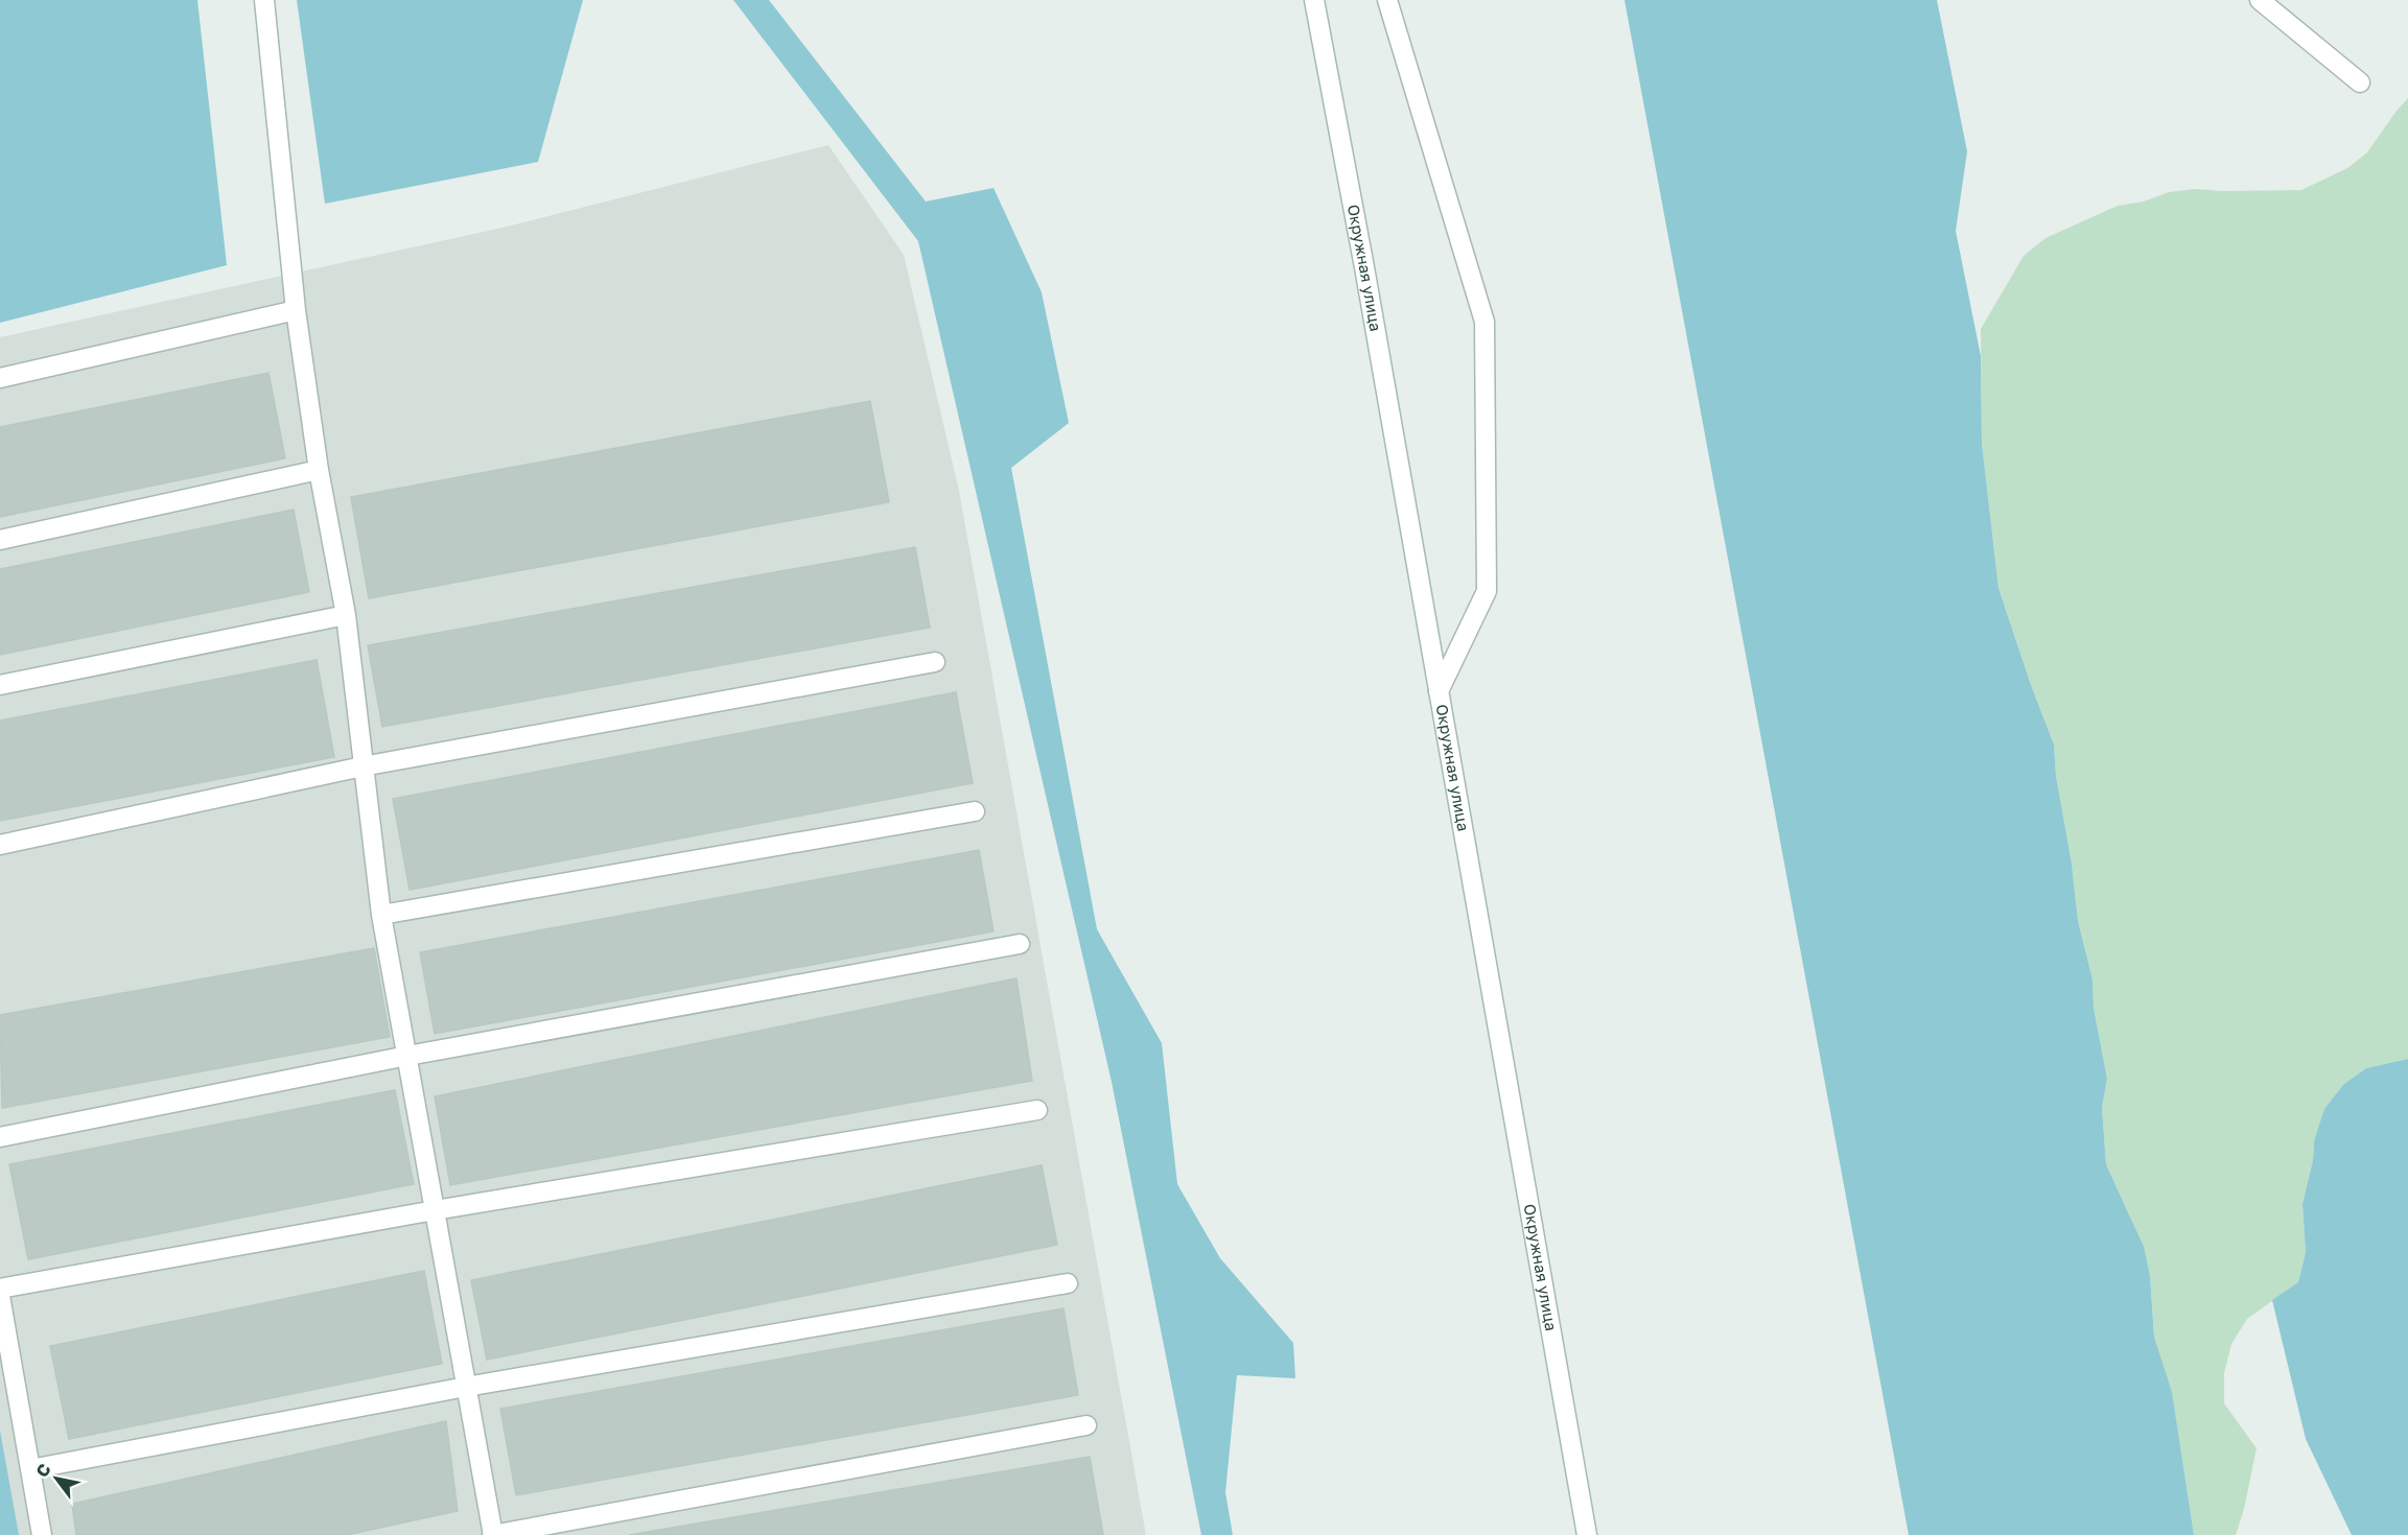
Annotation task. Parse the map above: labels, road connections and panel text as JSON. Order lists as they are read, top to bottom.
{
  "streets": {
    "main road": ["Окружная улица"]
  },
  "north": "top left"
}
